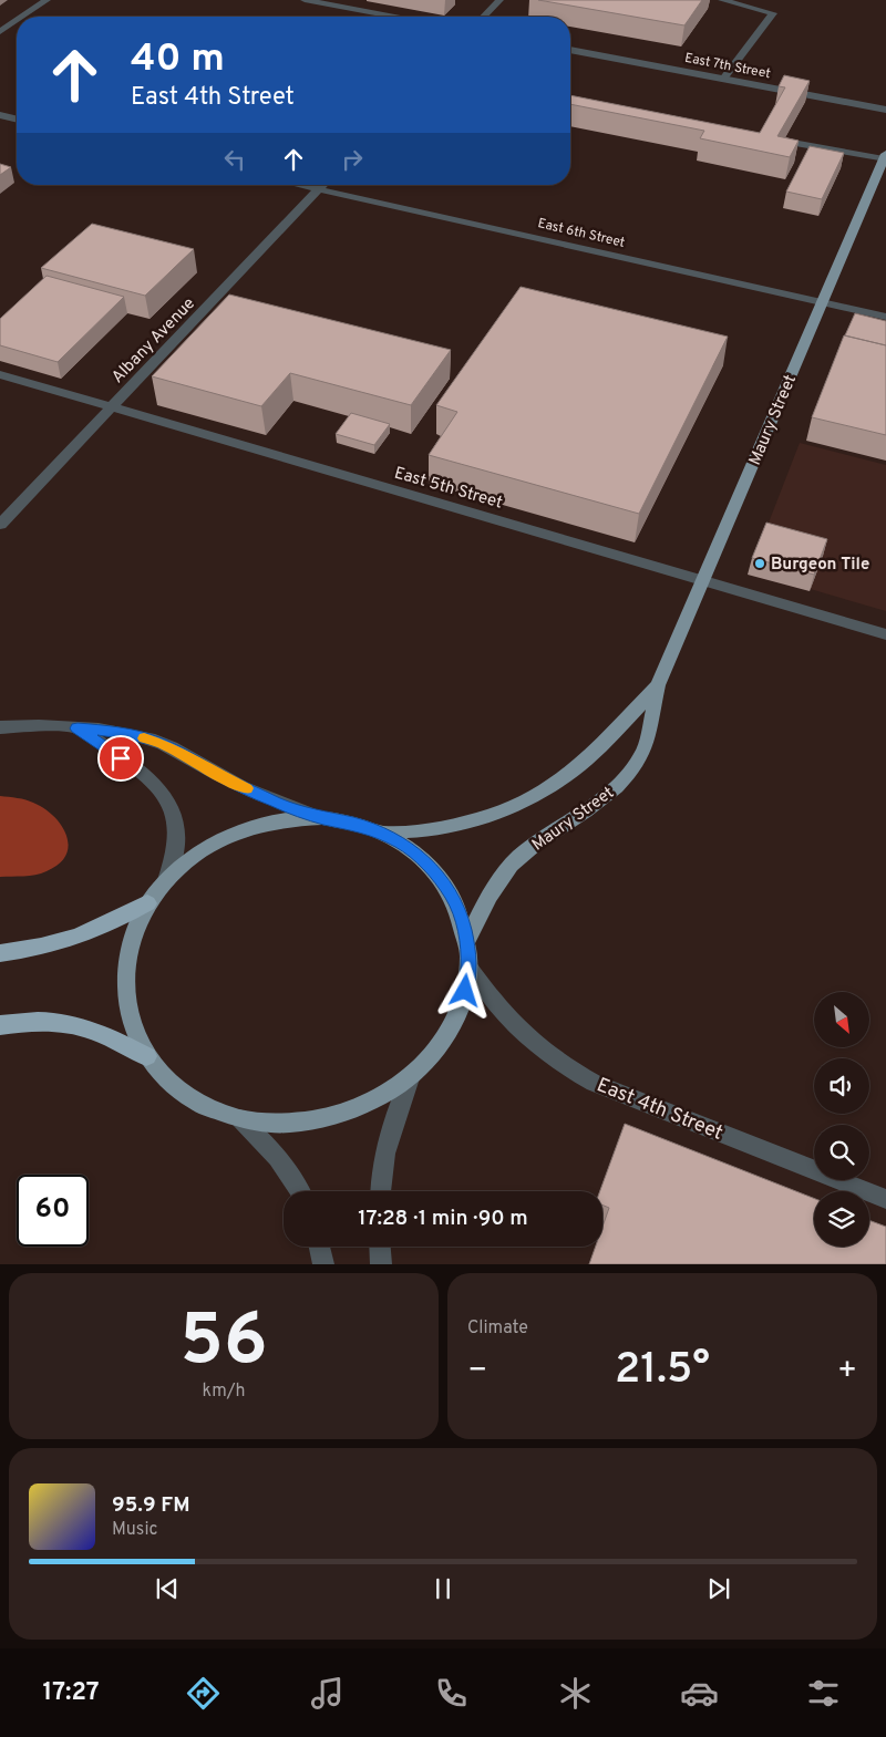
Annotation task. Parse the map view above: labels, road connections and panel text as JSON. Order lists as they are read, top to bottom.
{
  "streets": {
    "main road": ["Maury Street"],
    "street": [
      "East 7th Street",
      "East 6th Street",
      "Albany Avenue",
      "East 5th Street",
      "East 4th Street"
    ]
  },
  "crossings": [
    ["East 6th Street", "Albany Avenue"],
    ["East 6th Street", "Maury Street"],
    ["Albany Avenue", "East 5th Street"],
    ["Maury Street", "East 5th Street"]
  ],
  "places": ["Burgeon Tile"],
  "north": "bottom right",
  "page": {
    "turn": ["40 m", "East 4th Street"],
    "limit": "60",
    "trip": "17:28 · 1 min · 90 m",
    "tile": [
      ["56", "km/h"],
      "Climate"
    ],
    "heat": ["−", "21.5°", "+"],
    "song": ["95.9 FM", "Music"],
    "tabs": "17:27"
  }
}
